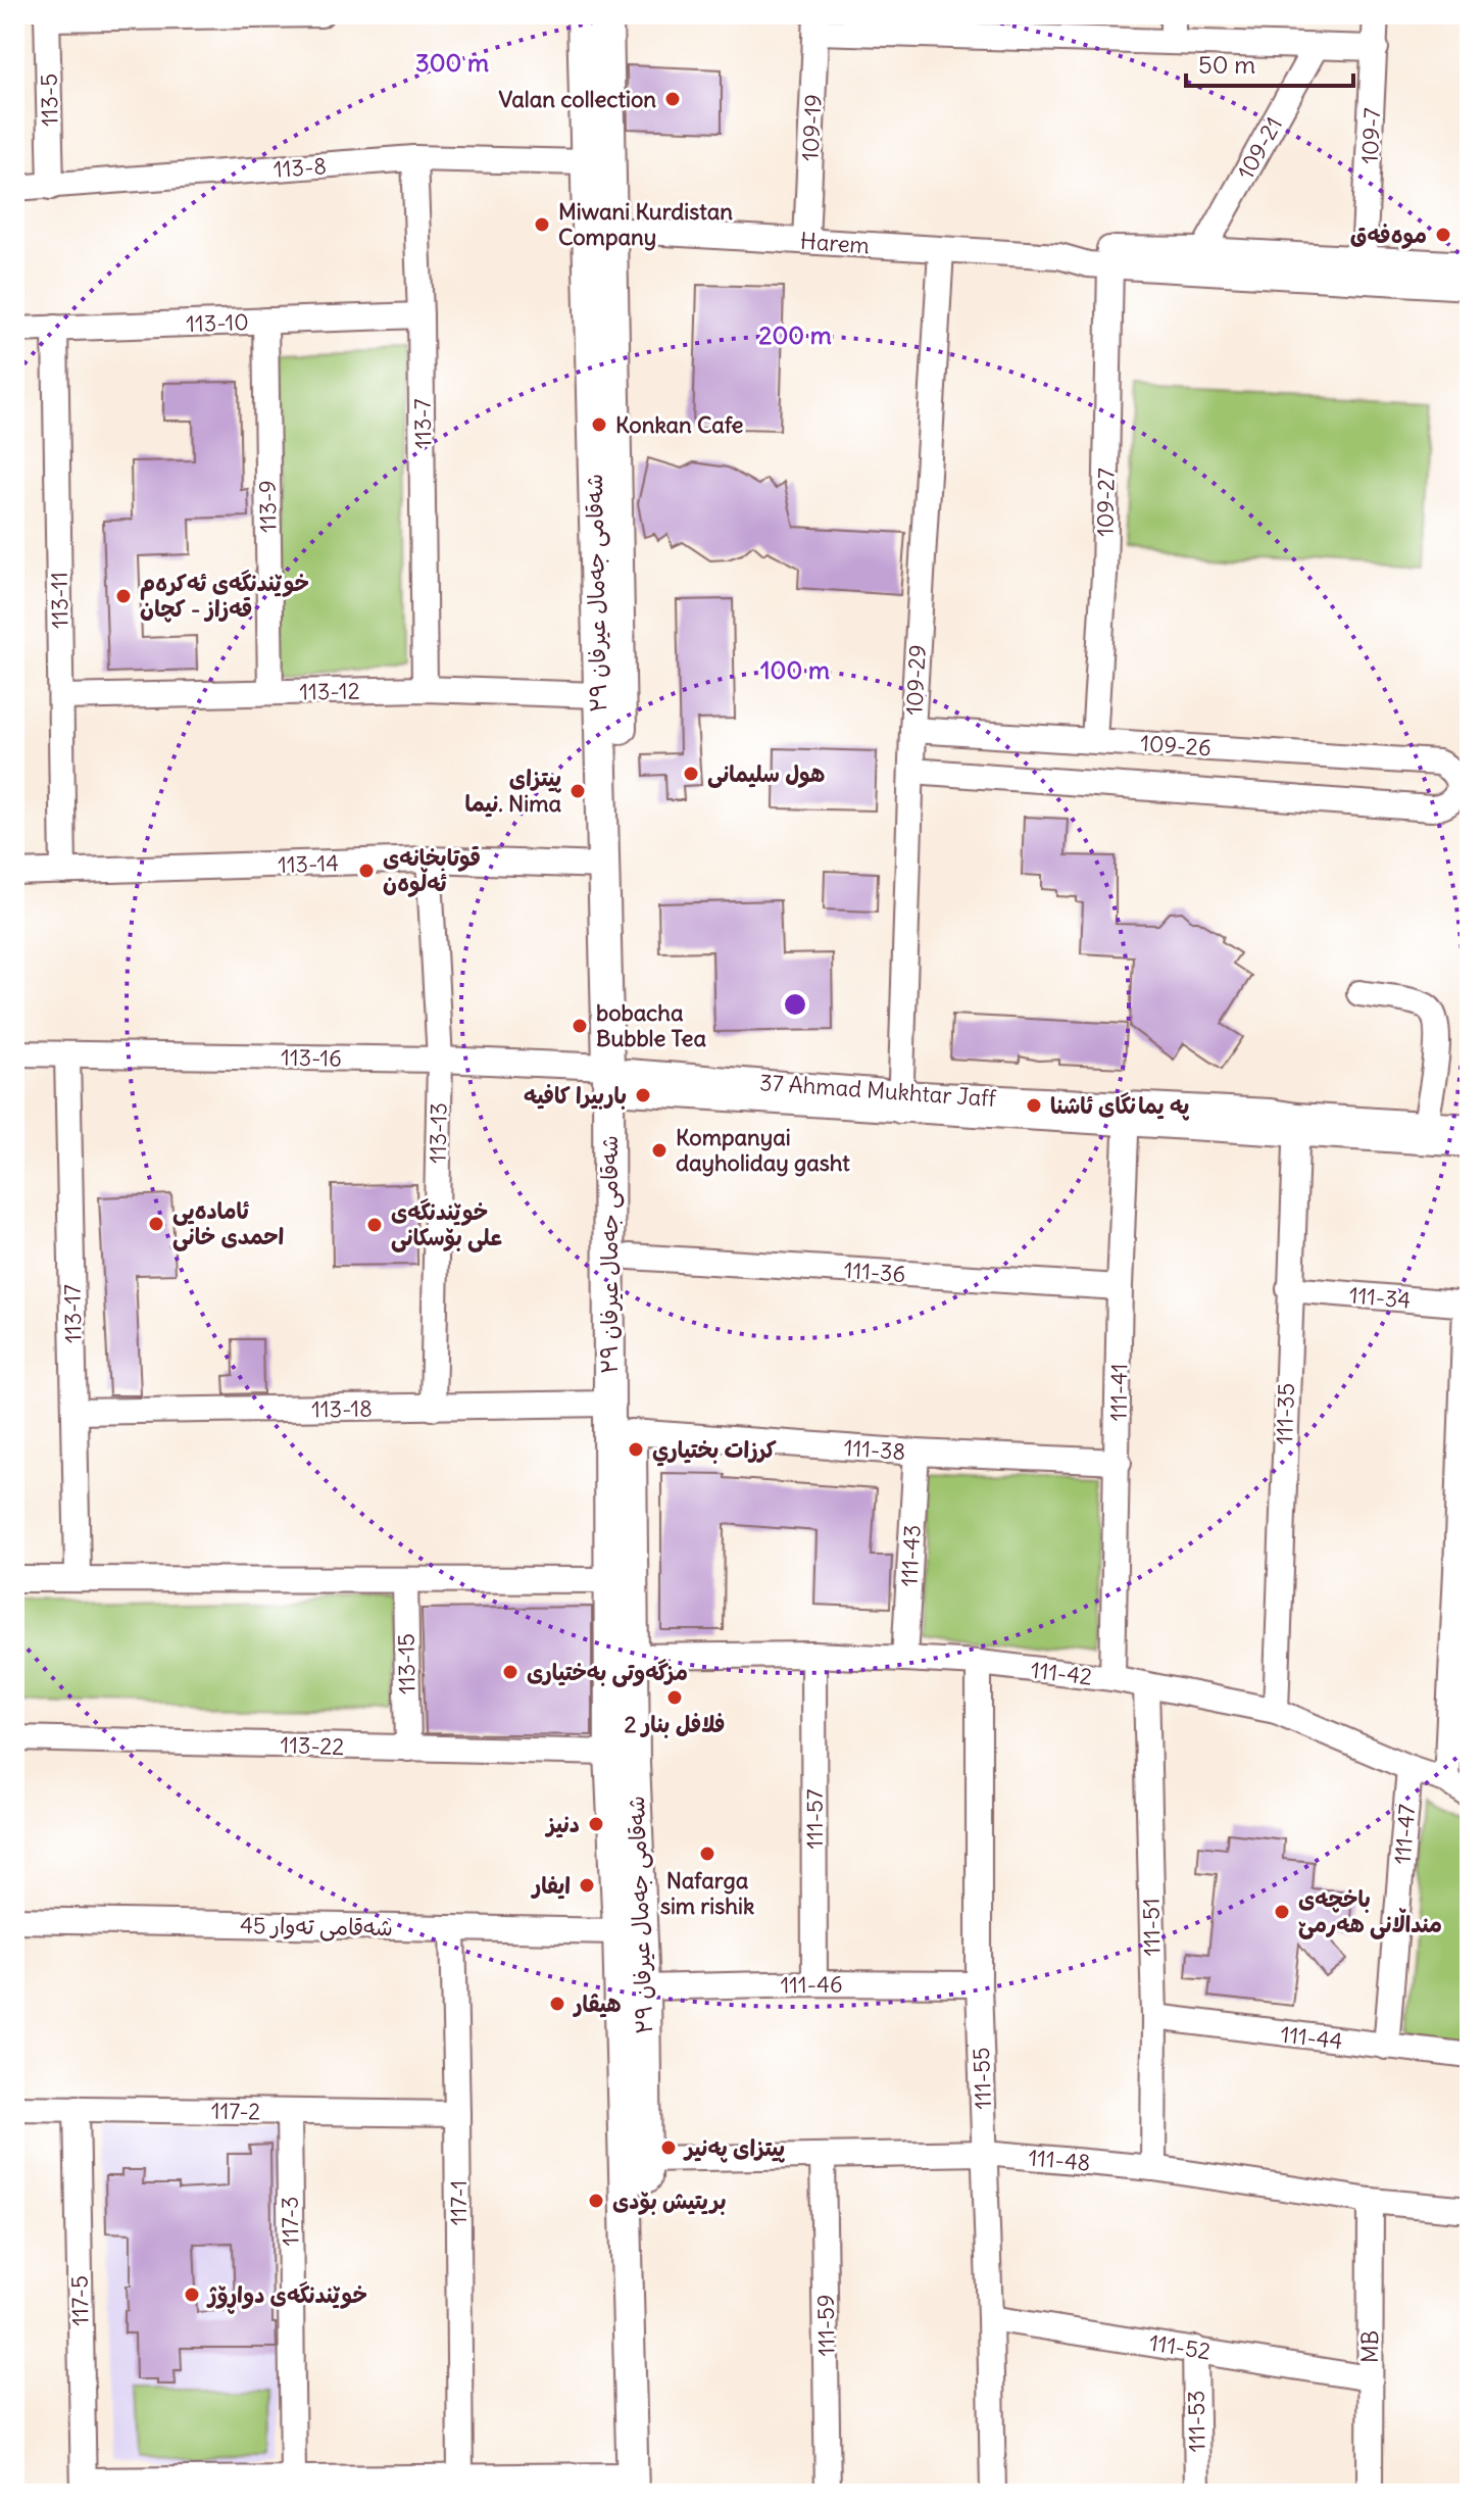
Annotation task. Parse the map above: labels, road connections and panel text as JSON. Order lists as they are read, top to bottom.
{
  "streets": {
    "main road": ["شەقامی جەمال عیرفان ٣٩"],
    "street": [
      "113-5",
      "109-19",
      "109-7",
      "109-21",
      "113-8",
      "Harem",
      "113-10",
      "113-7",
      "109-27",
      "113-9",
      "113-11",
      "109-29",
      "113-12",
      "109-26",
      "113-14",
      "113-16",
      "37 Ahmad Mukhtar Jaff",
      "113-13",
      "111-36",
      "111-34",
      "113-17",
      "111-41",
      "113-18",
      "111-35",
      "111-38",
      "111-43",
      "113-15",
      "111-42",
      "113-22",
      "111-57",
      "111-47",
      "شەقامی تەوار 45",
      "111-51",
      "111-46",
      "111-44",
      "111-55",
      "117-2",
      "111-48",
      "117-1",
      "117-3",
      "117-5",
      "111-59",
      "111-52",
      "MB",
      "111-53"
    ]
  },
  "crossings": [
    ["113-5", "113-8"],
    ["109-19", "Harem"],
    ["109-7", "Harem"],
    ["109-21", "Harem"],
    ["113-8", "113-7"],
    ["113-8", "شەقامی جەمال عیرفان ٣٩"],
    ["Harem", "109-27"],
    ["Harem", "شەقامی جەمال عیرفان ٣٩"],
    ["Harem", "109-29"],
    ["113-10", "113-7"],
    ["113-10", "113-9"],
    ["113-10", "113-11"],
    ["113-7", "113-12"],
    ["109-27", "109-26"],
    ["113-9", "113-12"],
    ["شەقامی جەمال عیرفان ٣٩", "113-12"],
    ["شەقامی جەمال عیرفان ٣٩", "113-14"],
    ["شەقامی جەمال عیرفان ٣٩", "113-16"],
    ["شەقامی جەمال عیرفان ٣٩", "37 Ahmad Mukhtar Jaff"],
    ["شەقامی جەمال عیرفان ٣٩", "111-36"],
    ["شەقامی جەمال عیرفان ٣٩", "113-18"],
    ["شەقامی جەمال عیرفان ٣٩", "111-38"],
    ["شەقامی جەمال عیرفان ٣٩", "111-42"],
    ["شەقامی جەمال عیرفان ٣٩", "113-22"],
    ["شەقامی جەمال عیرفان ٣٩", "شەقامی تەوار 45"],
    ["شەقامی جەمال عیرفان ٣٩", "111-46"],
    ["شەقامی جەمال عیرفان ٣٩", "111-48"],
    ["113-11", "113-12"],
    ["113-11", "113-14"],
    ["109-29", "109-26"],
    ["109-29", "37 Ahmad Mukhtar Jaff"],
    ["113-14", "113-13"],
    ["113-16", "37 Ahmad Mukhtar Jaff"],
    ["113-16", "113-13"],
    ["113-16", "113-17"],
    ["37 Ahmad Mukhtar Jaff", "111-41"],
    ["37 Ahmad Mukhtar Jaff", "111-35"],
    ["113-13", "113-18"],
    ["111-36", "111-41"],
    ["111-34", "111-35"],
    ["113-17", "113-18"],
    ["111-41", "111-38"],
    ["111-41", "111-42"],
    ["111-35", "111-42"],
    ["111-38", "111-43"],
    ["111-43", "111-42"],
    ["113-15", "113-22"],
    ["111-42", "111-57"],
    ["111-42", "111-47"],
    ["111-42", "111-51"],
    ["111-42", "111-55"],
    ["111-57", "111-46"],
    ["111-47", "111-44"],
    ["شەقامی تەوار 45", "117-1"],
    ["111-51", "111-44"],
    ["111-51", "111-48"],
    ["111-46", "111-55"],
    ["111-55", "111-48"],
    ["111-55", "111-52"],
    ["117-2", "117-1"],
    ["117-2", "117-3"],
    ["117-2", "117-5"],
    ["111-48", "111-59"],
    ["111-48", "MB"],
    ["111-52", "MB"],
    ["111-52", "111-53"]
  ],
  "places": [
    "Valan collection",
    "Miwani Kurdistan Company",
    "موەفەق",
    "Konkan Cafe",
    "خوێندنگەی ئەکرەم قەزاز - کچان",
    "هول سليمانى",
    "پیتزای نیما. Nima",
    "قوتابخانەی ئەڵوەن",
    "bobacha Bubble Tea",
    "باربيرا كافيه",
    "په یمانگای ئاشنا",
    "Kompanyai dayholiday gasht",
    "ئامادەیی احمدی خانی",
    "خوێندنگەی علی بۆسکانی",
    "كرزات بختياري",
    "مزگەوتی بەختیاری",
    "فلافل بنار 2",
    "دنيز",
    "Nafarga sim rishik",
    "ايفار",
    "باخچەی منداڵانی هەرمێ",
    "هيڤار",
    "پیتزای پەنیر",
    "بریتیش بۆدی",
    "خوێندنگەی دواڕۆژ"
  ],
  "scale_bar": "50 m",
  "rings": ["300 m", "200 m", "100 m"]
}
